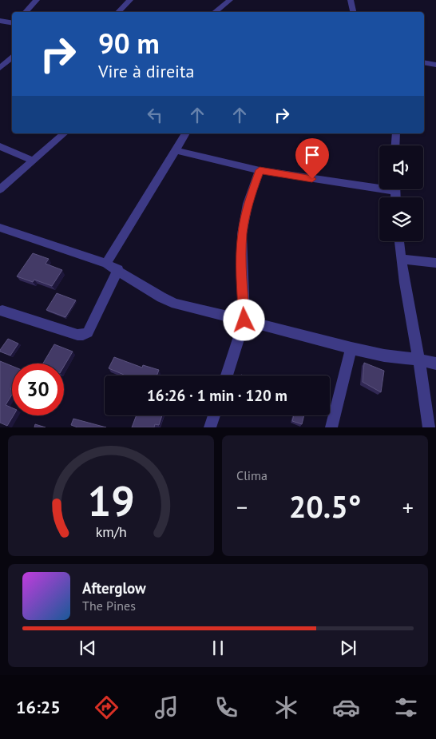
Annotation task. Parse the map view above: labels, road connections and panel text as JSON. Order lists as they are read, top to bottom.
{
  "page": {
    "turn": ["90 m", "Vire à direita"],
    "limit": "30",
    "trip": "16:26 · 1 min · 120 m",
    "tile": "Clima",
    "heat": ["−", "20.5°", "+"],
    "song": ["Afterglow", "The Pines"],
    "tabs": "16:25",
    "gauge": ["19", "km/h"]
  }
}
